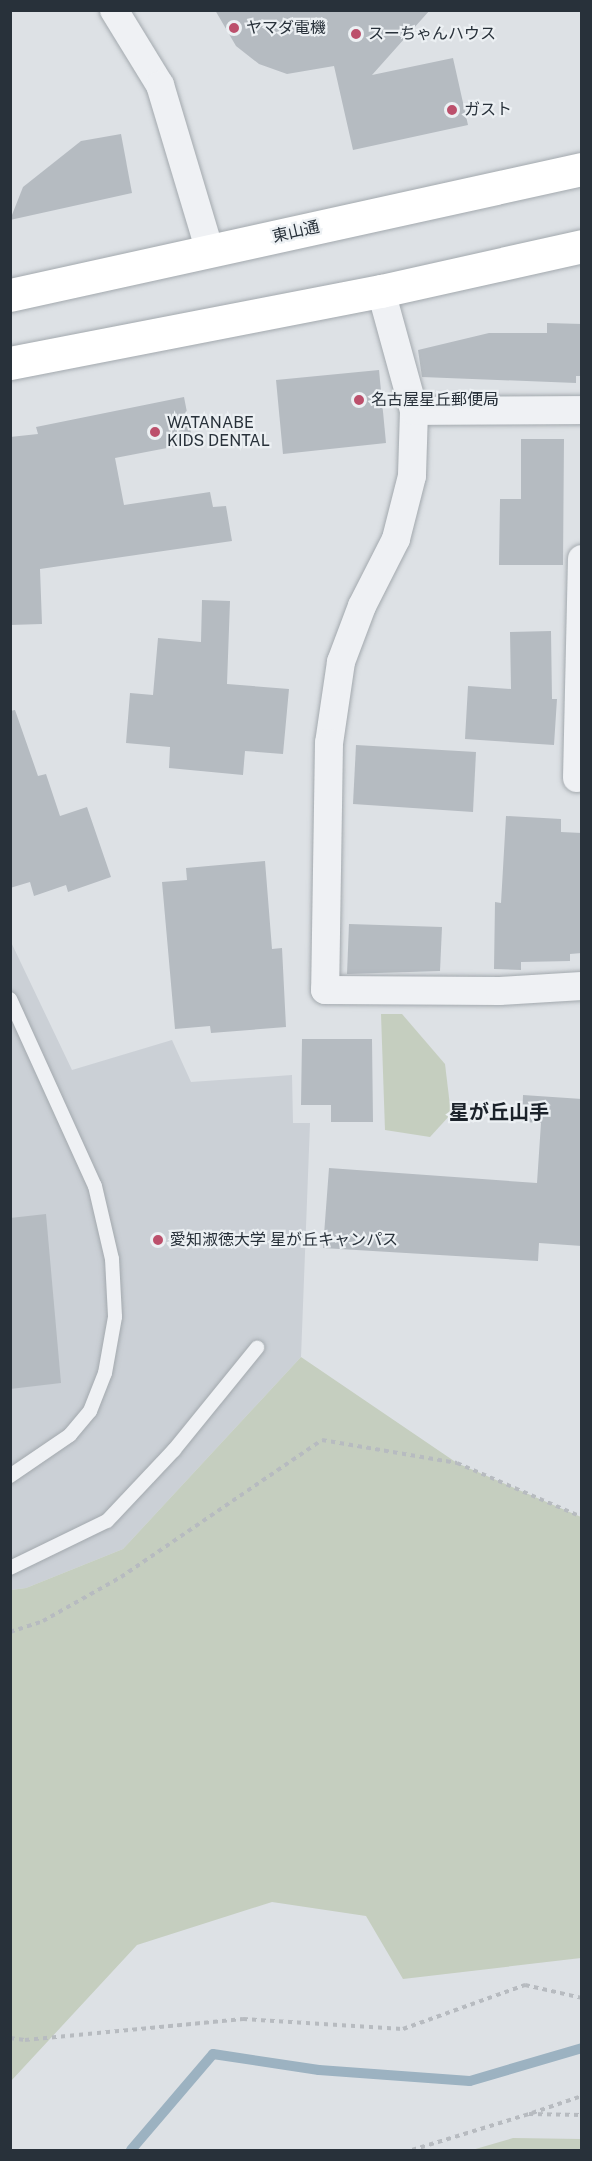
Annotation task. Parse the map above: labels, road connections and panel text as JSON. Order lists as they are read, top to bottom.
{
  "streets": {
    "main road": ["東山通"]
  },
  "districts": ["星が丘山手"],
  "places": [
    "ヤマダ電機",
    "スーちゃんハウス",
    "ガスト",
    "名古屋星丘郵便局",
    "WATANABE KIDS DENTAL",
    "愛知淑徳大学 星が丘キャンパス"
  ]
}
